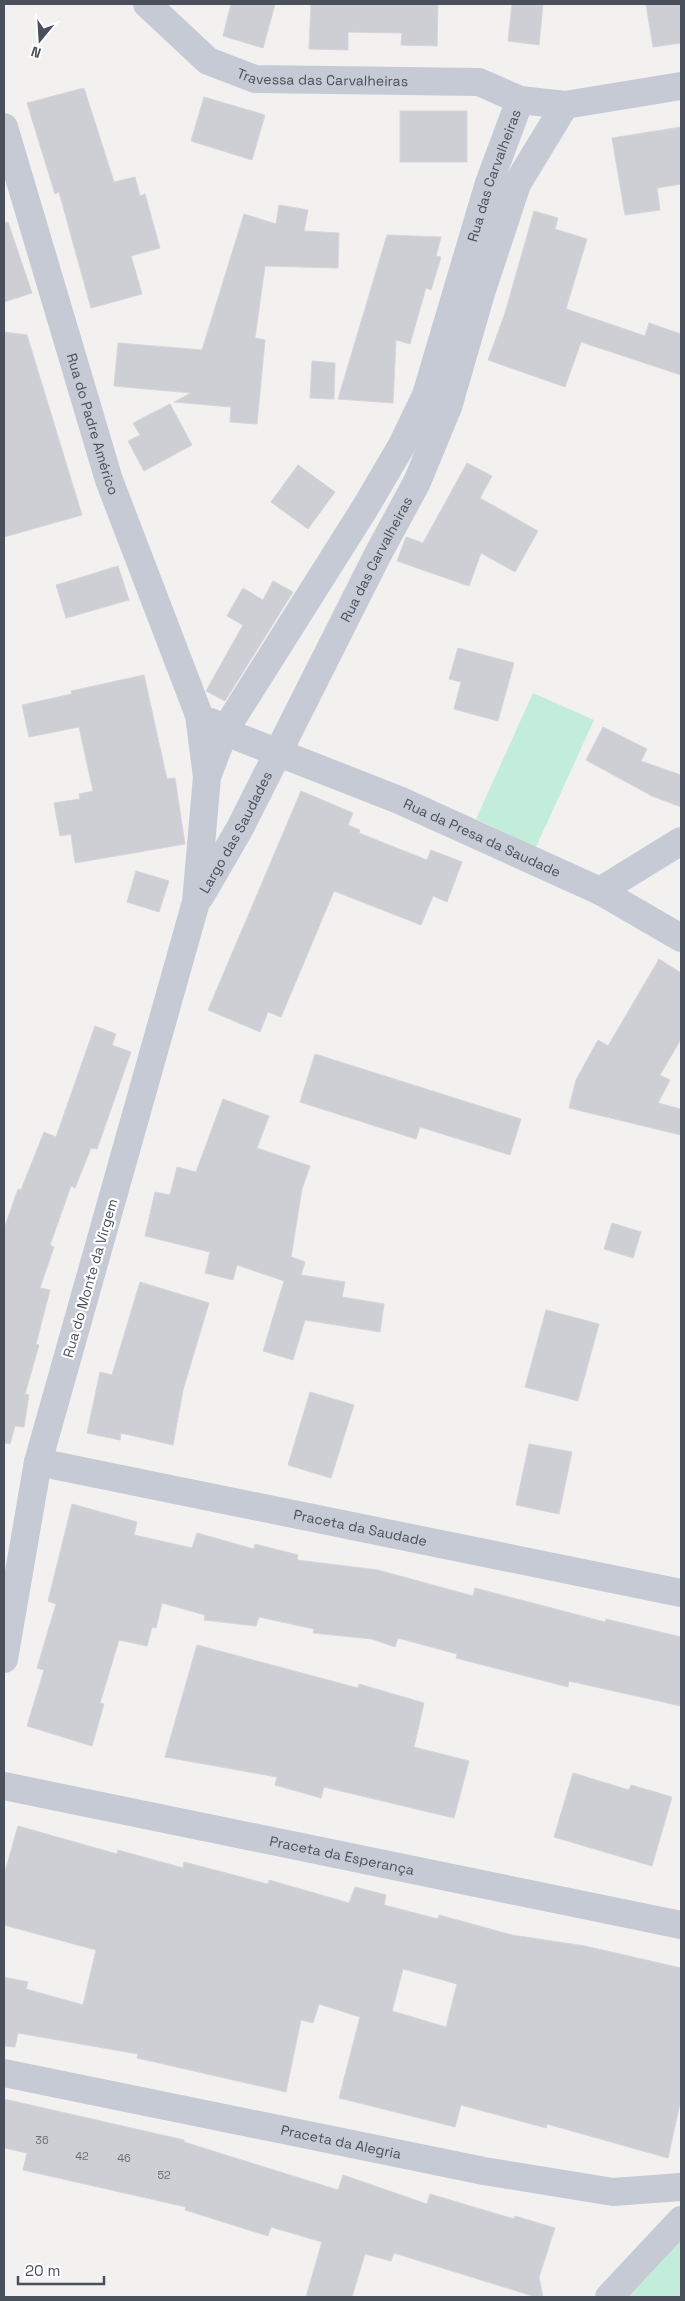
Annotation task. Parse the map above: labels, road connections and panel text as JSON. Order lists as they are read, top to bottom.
{
  "streets": {
    "street": [
      "Travessa das Carvalheiras",
      "Rua das Carvalheiras",
      "Rua do Padre Américo",
      "Largo das Saudades",
      "Rua da Presa da Saudade",
      "Rua do Monte da Virgem",
      "Praceta da Saudade",
      "Praceta da Esperança",
      "Praceta da Alegria"
    ]
  },
  "crossings": [
    ["Travessa das Carvalheiras", "Rua das Carvalheiras"],
    ["Rua das Carvalheiras", "Largo das Saudades"],
    ["Rua das Carvalheiras", "Rua da Presa da Saudade"],
    ["Rua do Padre Américo", "Largo das Saudades"],
    ["Largo das Saudades", "Rua da Presa da Saudade"],
    ["Largo das Saudades", "Rua do Monte da Virgem"],
    ["Rua do Monte da Virgem", "Praceta da Saudade"]
  ],
  "house_numbers": [
    "36",
    "42",
    "46",
    "52"
  ],
  "scale_bar": "20 m",
  "north": "bottom"
}
